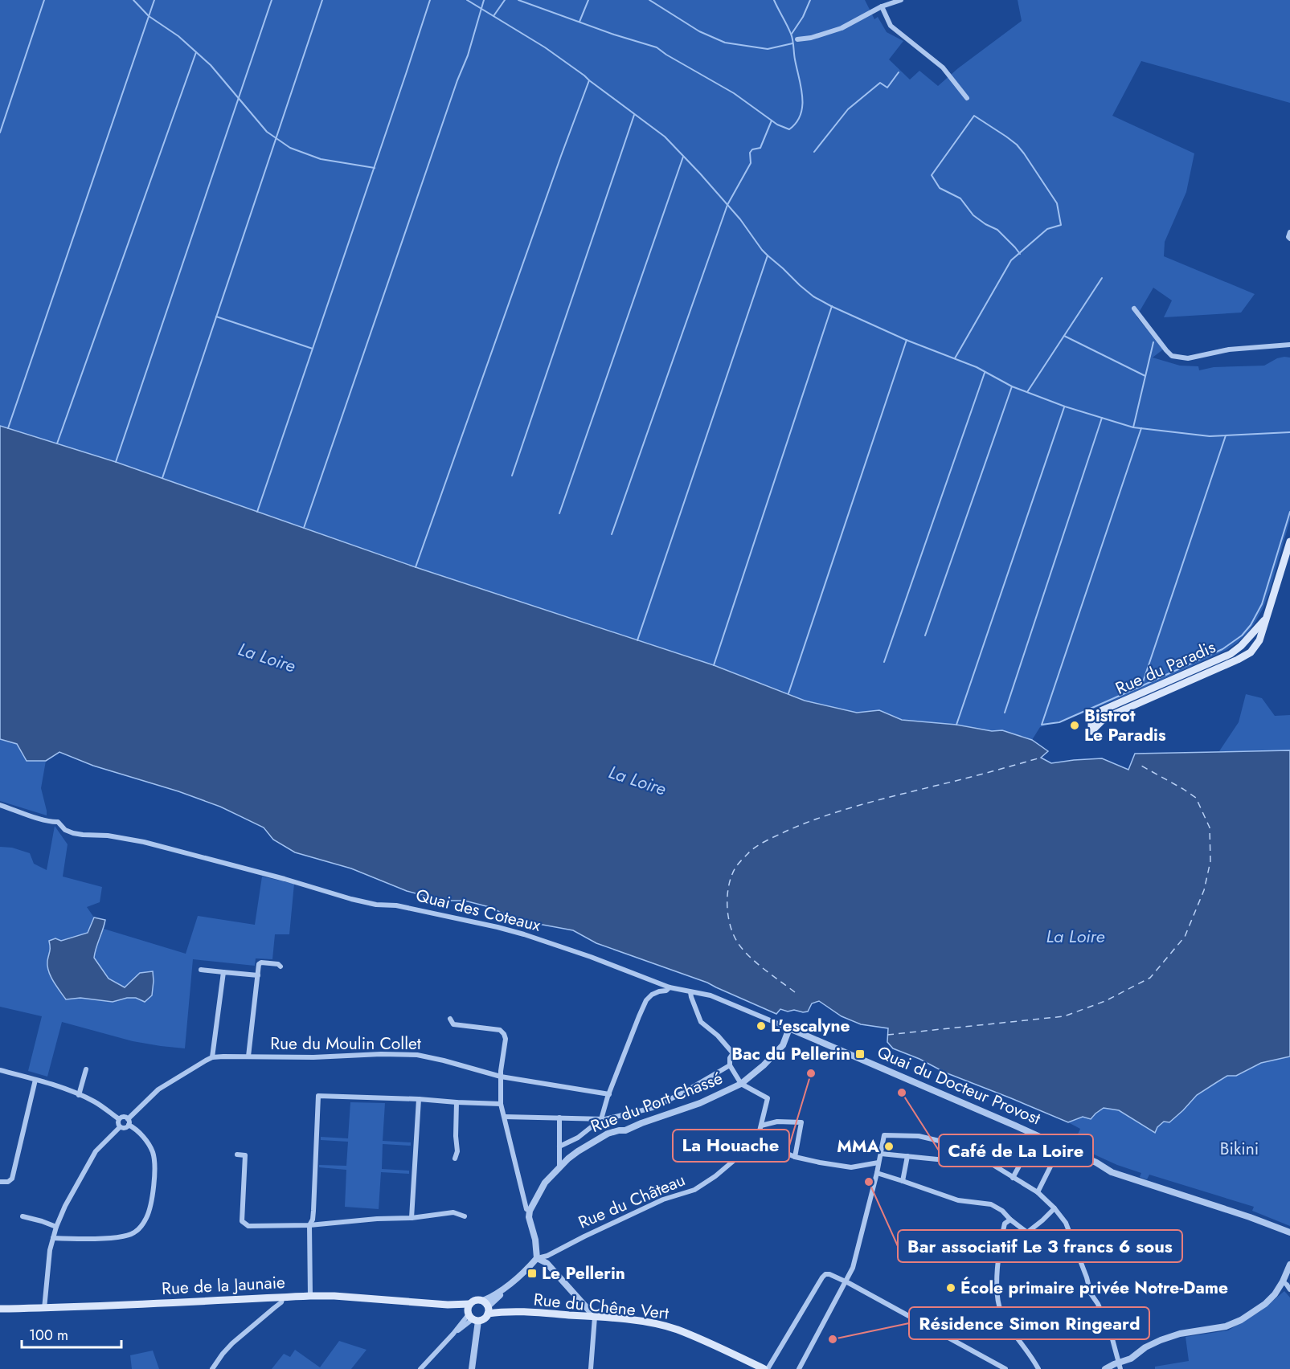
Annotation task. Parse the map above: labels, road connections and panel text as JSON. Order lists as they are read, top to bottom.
{
  "streets": {
    "main road": ["Rue du Paradis", "Rue de la Jaunaie", "Rue du Chêne Vert"],
    "street": [
      "Quai des Coteaux",
      "Rue du Moulin Collet",
      "Quai du Docteur Provost",
      "Rue du Port Chassé",
      "Rue du Château"
    ]
  },
  "crossings": [
    ["Quai des Coteaux", "Quai du Docteur Provost"],
    ["Quai des Coteaux", "Rue du Port Chassé"],
    ["Rue du Château", "Rue de la Jaunaie"],
    ["Rue du Château", "Rue du Chêne Vert"],
    ["Rue de la Jaunaie", "Rue du Chêne Vert"]
  ],
  "water": ["La Loire"],
  "parks": ["Bikini"],
  "places": {
    "other": [
      "Bistrot Le Paradis",
      "L'escalyne",
      "La Houache",
      "Café de La Loire",
      "MMA",
      "Bar associatif Le 3 francs 6 sous",
      "École primaire privée Notre-Dame",
      "Résidence Simon Ringeard"
    ],
    "transit": ["Bac du Pellerin", "Le Pellerin"]
  },
  "scale_bar": "100 m"
}
